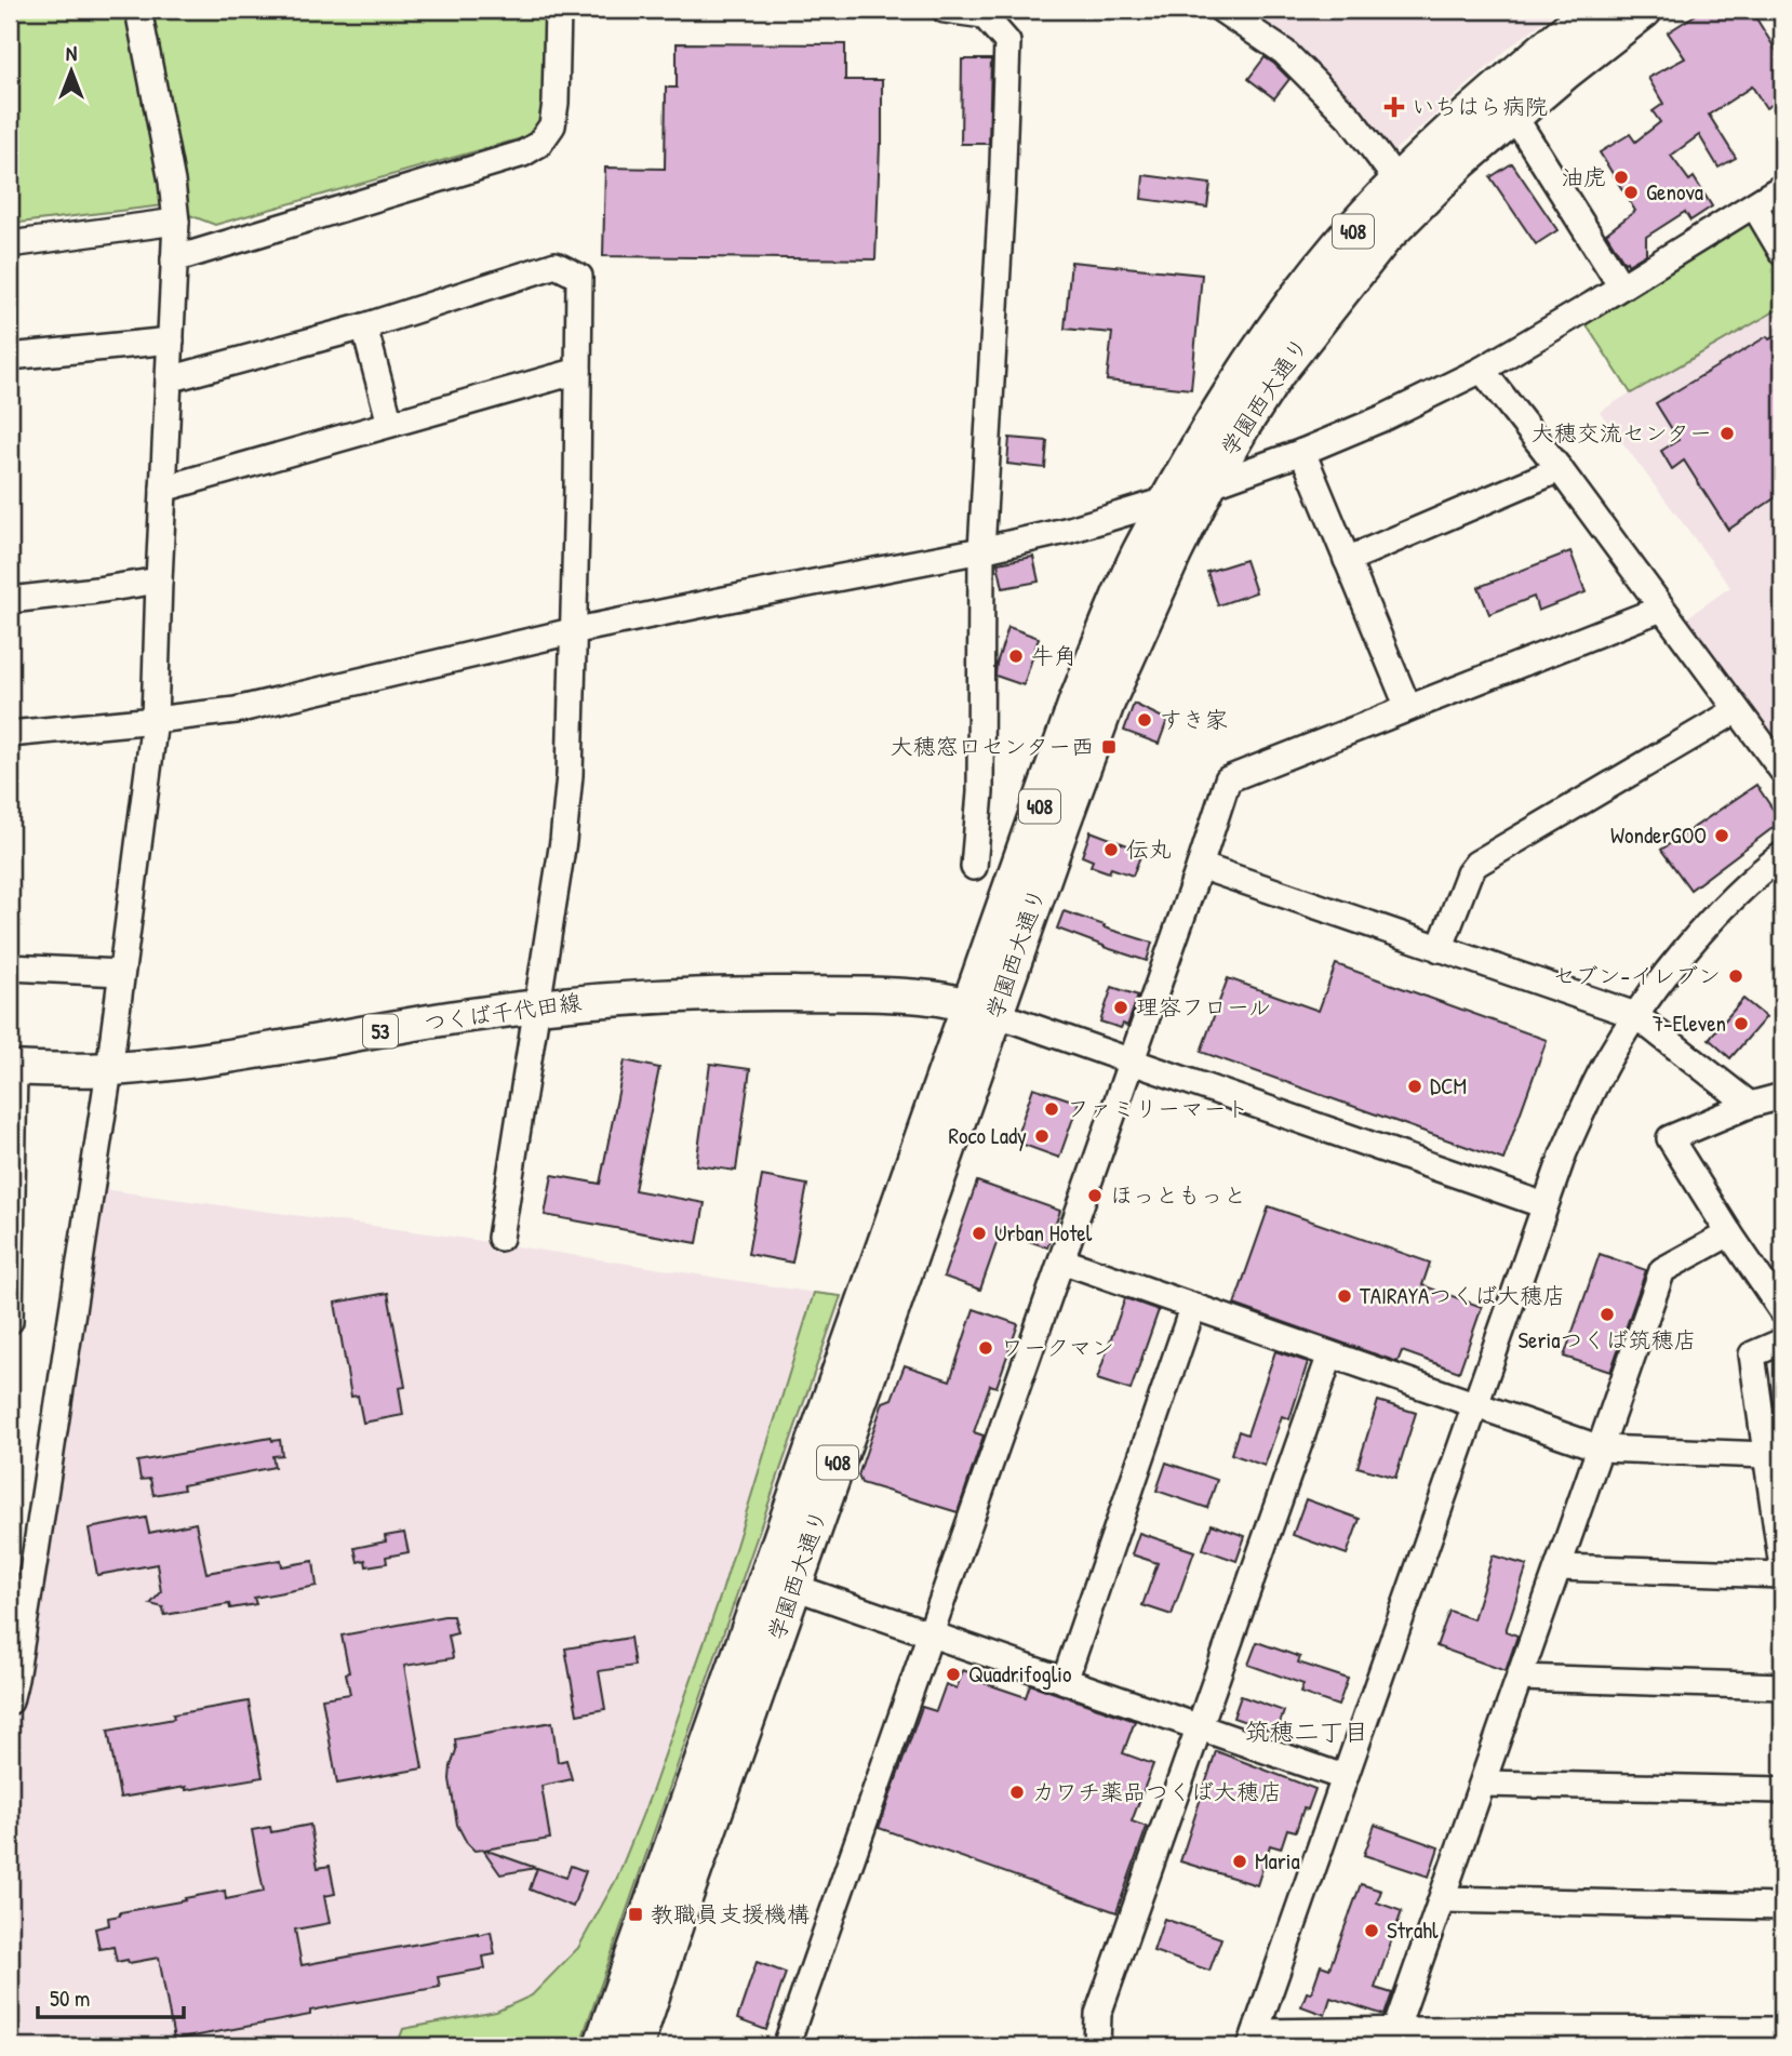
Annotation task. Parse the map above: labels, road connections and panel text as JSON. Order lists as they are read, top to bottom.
{
  "streets": {
    "highway": ["408", "学園西大通り"],
    "main road": ["つくば千代田線", "53"]
  },
  "crossings": [
    ["学園西大通り", "つくば千代田線"]
  ],
  "districts": ["筑穂二丁目"],
  "places": {
    "health": ["いちはら病院"],
    "other": [
      "油虎",
      "Genova",
      "大穂交流センター",
      "牛角",
      "すき家",
      "WonderGOO",
      "伝丸",
      "セブン-イレブン",
      "理容フロール",
      "7-Eleven",
      "DCM",
      "ファミリーマート",
      "Roco Lady",
      "ほっともっと",
      "Urban Hotel",
      "TAIRAYAつくば大穂店",
      "Seriaつくば筑穂店",
      "ワークマン",
      "Quadrifoglio",
      "カワチ薬品つくば大穂店",
      "Maria",
      "Strahl"
    ],
    "transit": ["大穂窓口センター西", "教職員支援機構"]
  },
  "scale_bar": "50 m",
  "north": "top"
}
